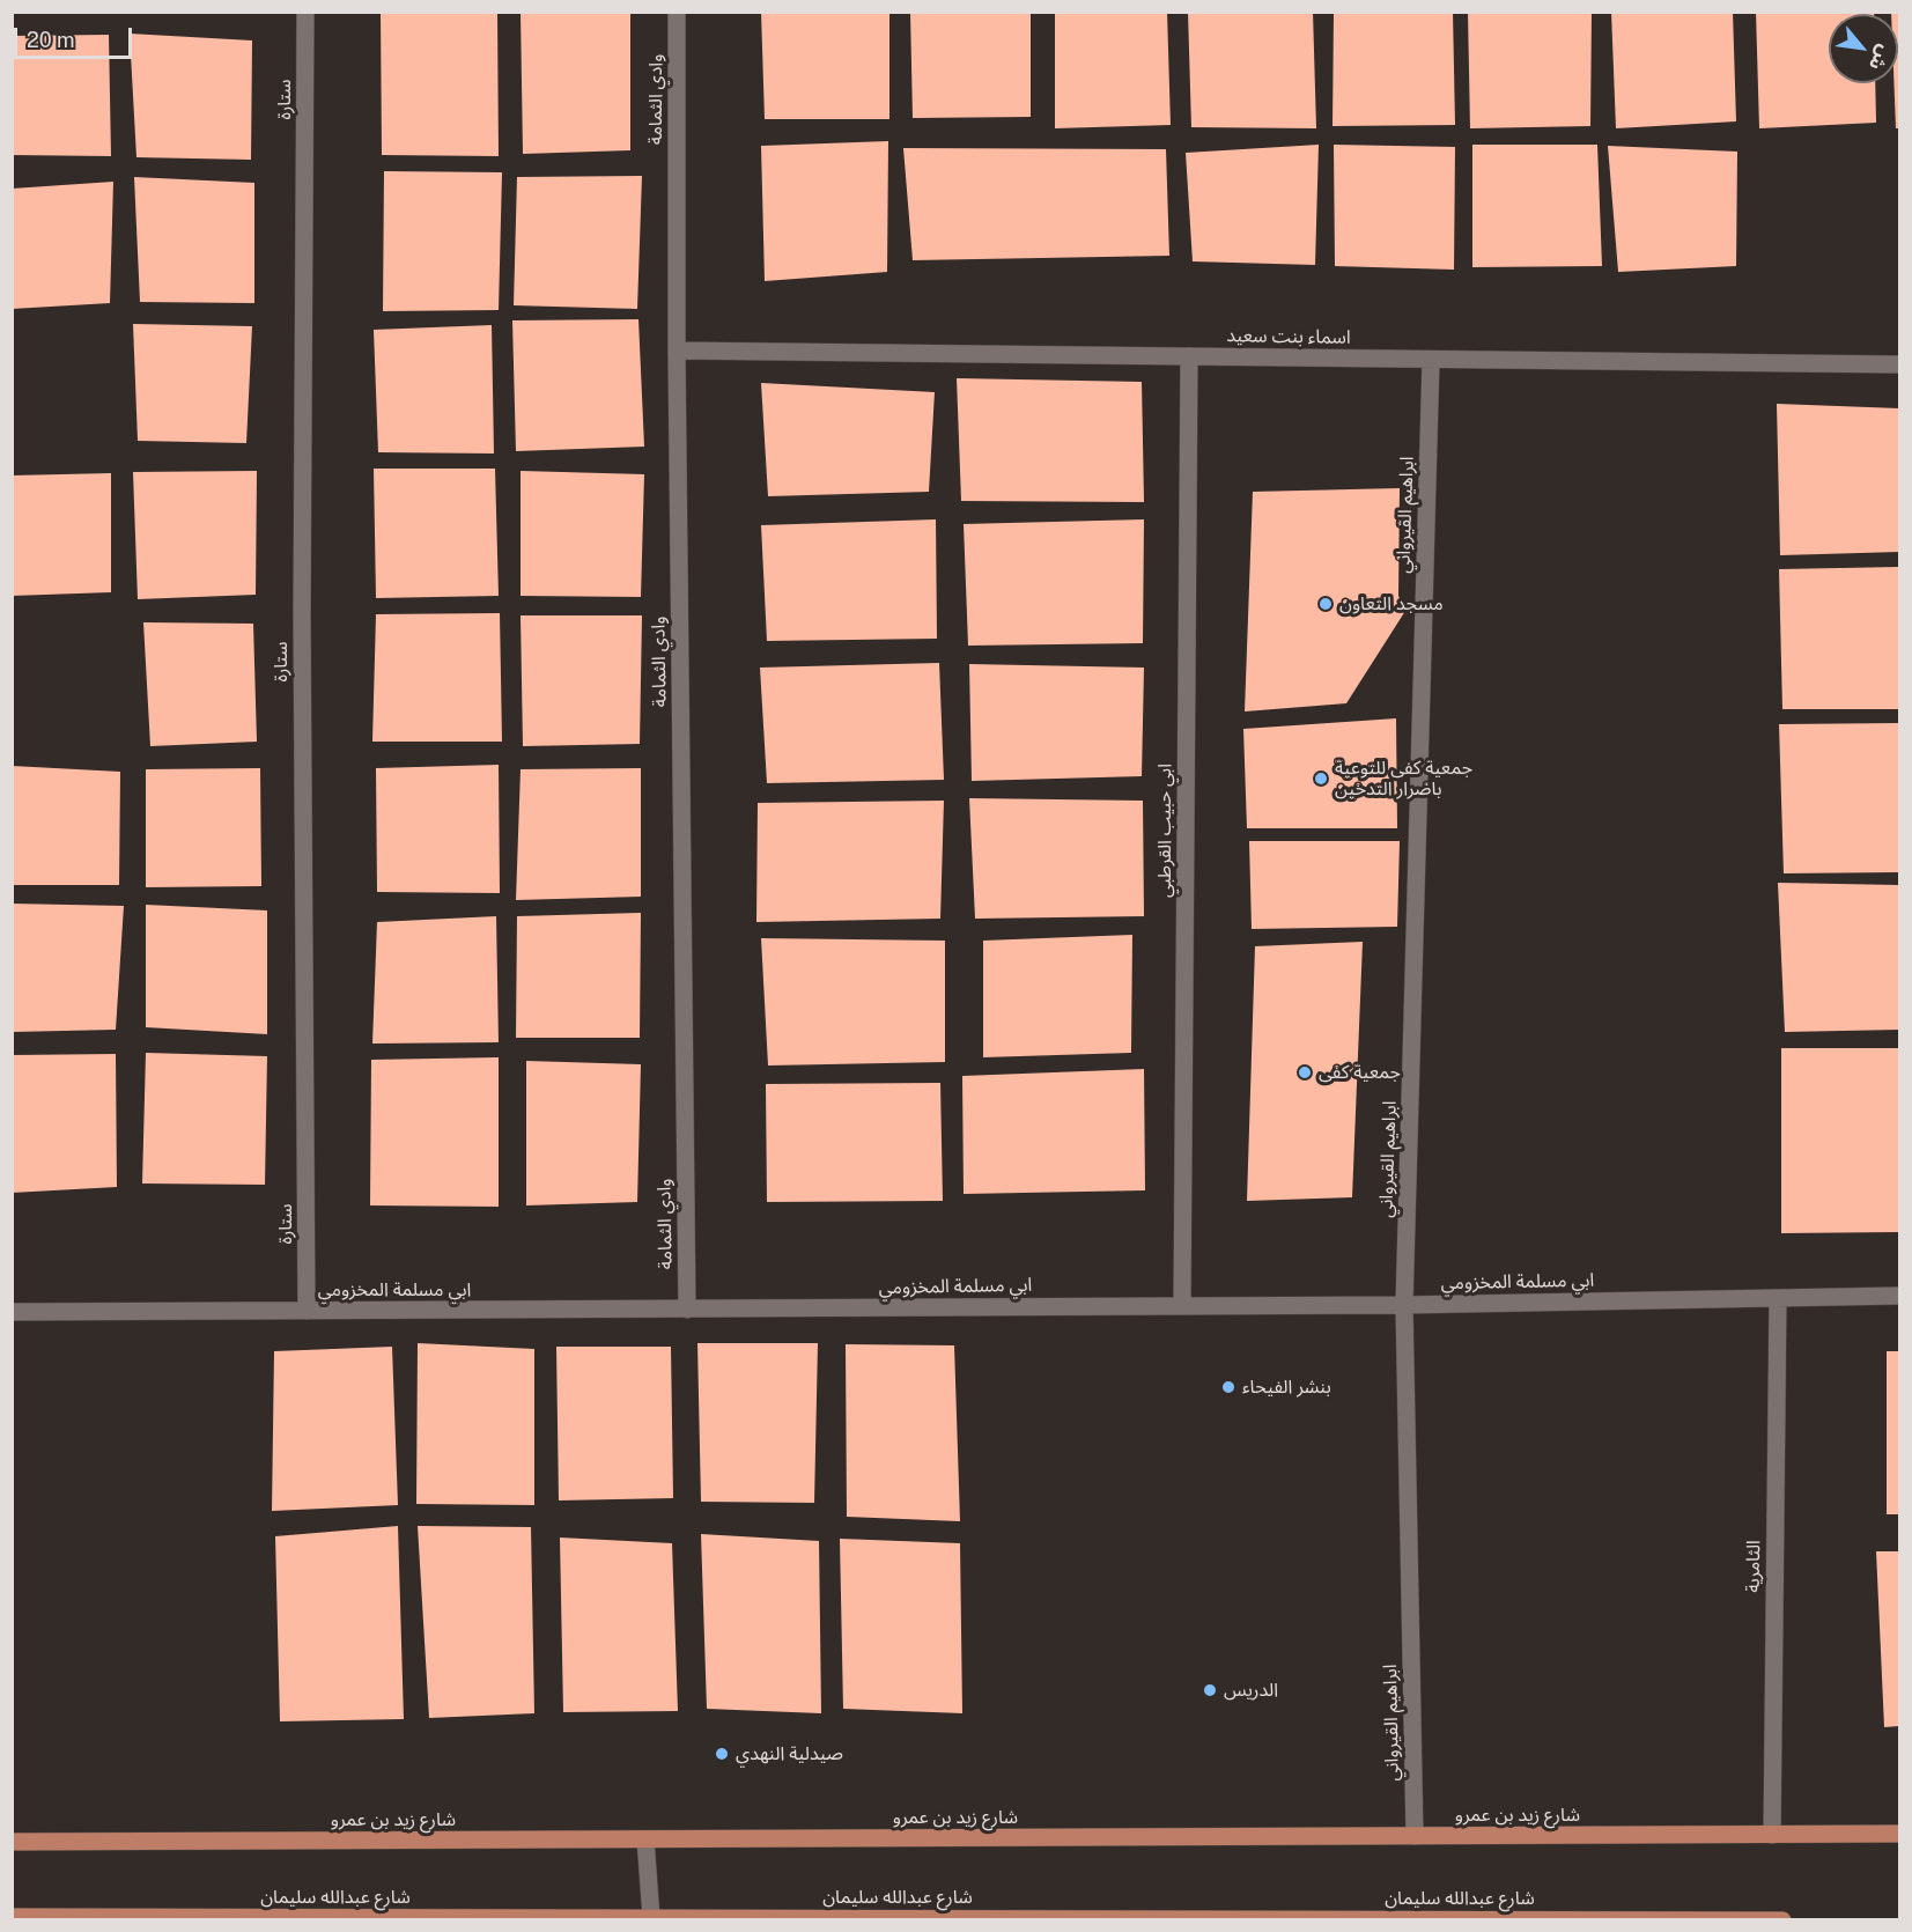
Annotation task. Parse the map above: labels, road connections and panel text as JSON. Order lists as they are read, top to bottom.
{
  "streets": {
    "main road": ["شارع زيد بن عمرو", "شارع عبدالله سليمان"],
    "street": [
      "ستارة",
      "وادي الثمامة",
      "اسماء بنت سعيد",
      "ابراهيم القيرواني",
      "ابي حبيب القرطبي",
      "ابي مسلمة المخزومي",
      "الثامرية"
    ]
  },
  "crossings": [
    ["ستارة", "ابي مسلمة المخزومي"],
    ["وادي الثمامة", "اسماء بنت سعيد"],
    ["وادي الثمامة", "ابي مسلمة المخزومي"],
    ["اسماء بنت سعيد", "ابراهيم القيرواني"],
    ["اسماء بنت سعيد", "ابي حبيب القرطبي"],
    ["ابراهيم القيرواني", "ابي مسلمة المخزومي"],
    ["ابراهيم القيرواني", "شارع زيد بن عمرو"],
    ["ابي حبيب القرطبي", "ابي مسلمة المخزومي"],
    ["ابي مسلمة المخزومي", "الثامرية"],
    ["الثامرية", "شارع زيد بن عمرو"]
  ],
  "places": [
    "مسجد التعاون",
    "جمعية كفى للتوعية باضرار التدخين",
    "جمعية كفى",
    "بنشر الفيحاء",
    "الدريس",
    "صيدلية النهدي"
  ],
  "scale_bar": "20 m",
  "north": "bottom right"
}
